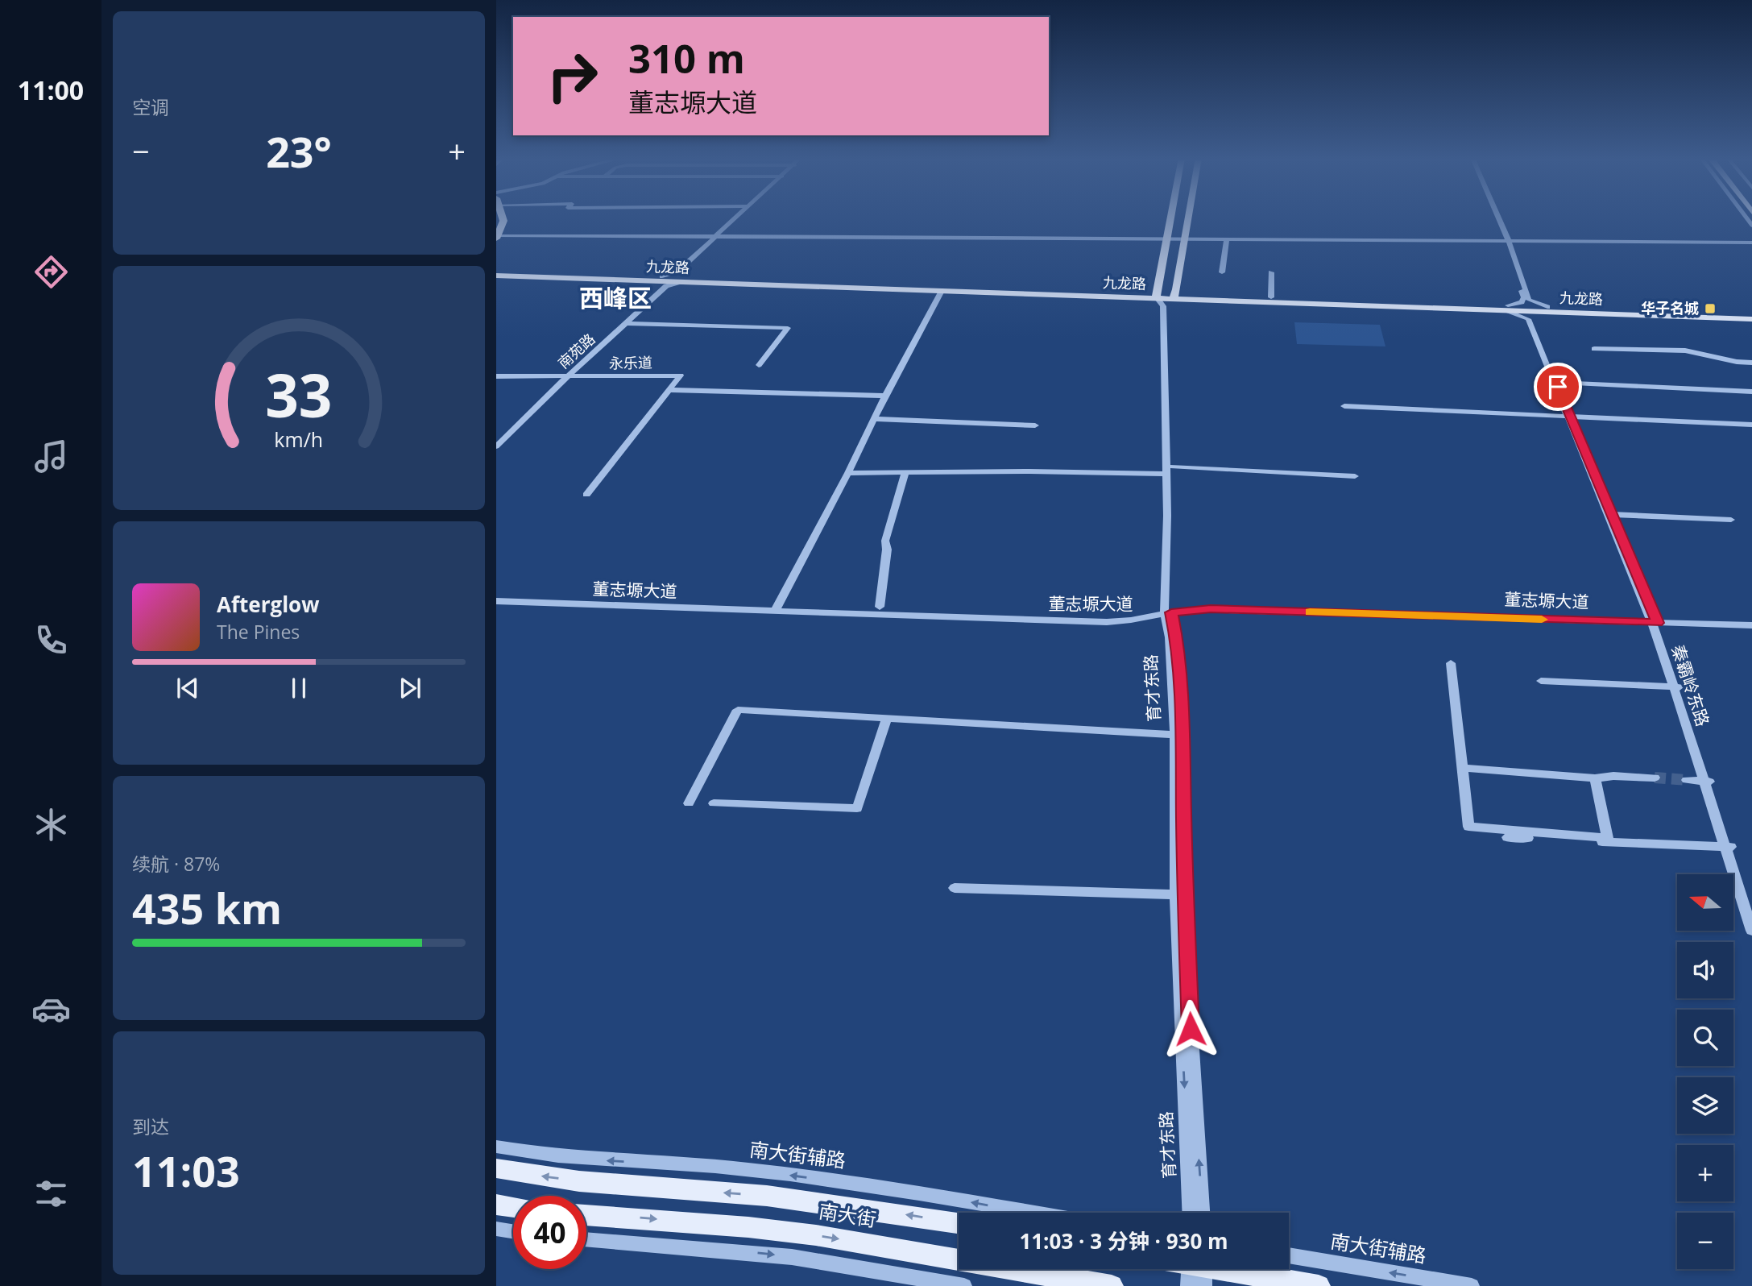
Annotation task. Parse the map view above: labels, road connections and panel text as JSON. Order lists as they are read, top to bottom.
{
  "streets": {
    "main road": ["九龙路", "育才东路", "南大街"],
    "street": [
      "南苑路",
      "永乐道",
      "董志塬大道",
      "秦霸岭东路",
      "南大街辅路"
    ]
  },
  "crossings": [
    ["九龙路", "南苑路"],
    ["九龙路", "秦霸岭东路"],
    ["九龙路", "育才东路"],
    ["南苑路", "永乐道"],
    ["董志塬大道", "秦霸岭东路"],
    ["董志塬大道", "育才东路"]
  ],
  "districts": ["西峰区"],
  "places": {
    "transit": ["华子名城"]
  },
  "north": "left",
  "page": {
    "tabs": "11:00",
    "tile": [
      "空调",
      ["续航 · 87%", "435 km"],
      ["到达", "11:03"]
    ],
    "turn": ["310 m", "董志塬大道"],
    "heat": ["−", "23°", "+"],
    "song": ["Afterglow", "The Pines"],
    "map_buttons": ["+", "−"],
    "limit": "40",
    "trip": "11:03 · 3 分钟 · 930 m",
    "gauge": ["33", "km/h"]
  }
}
